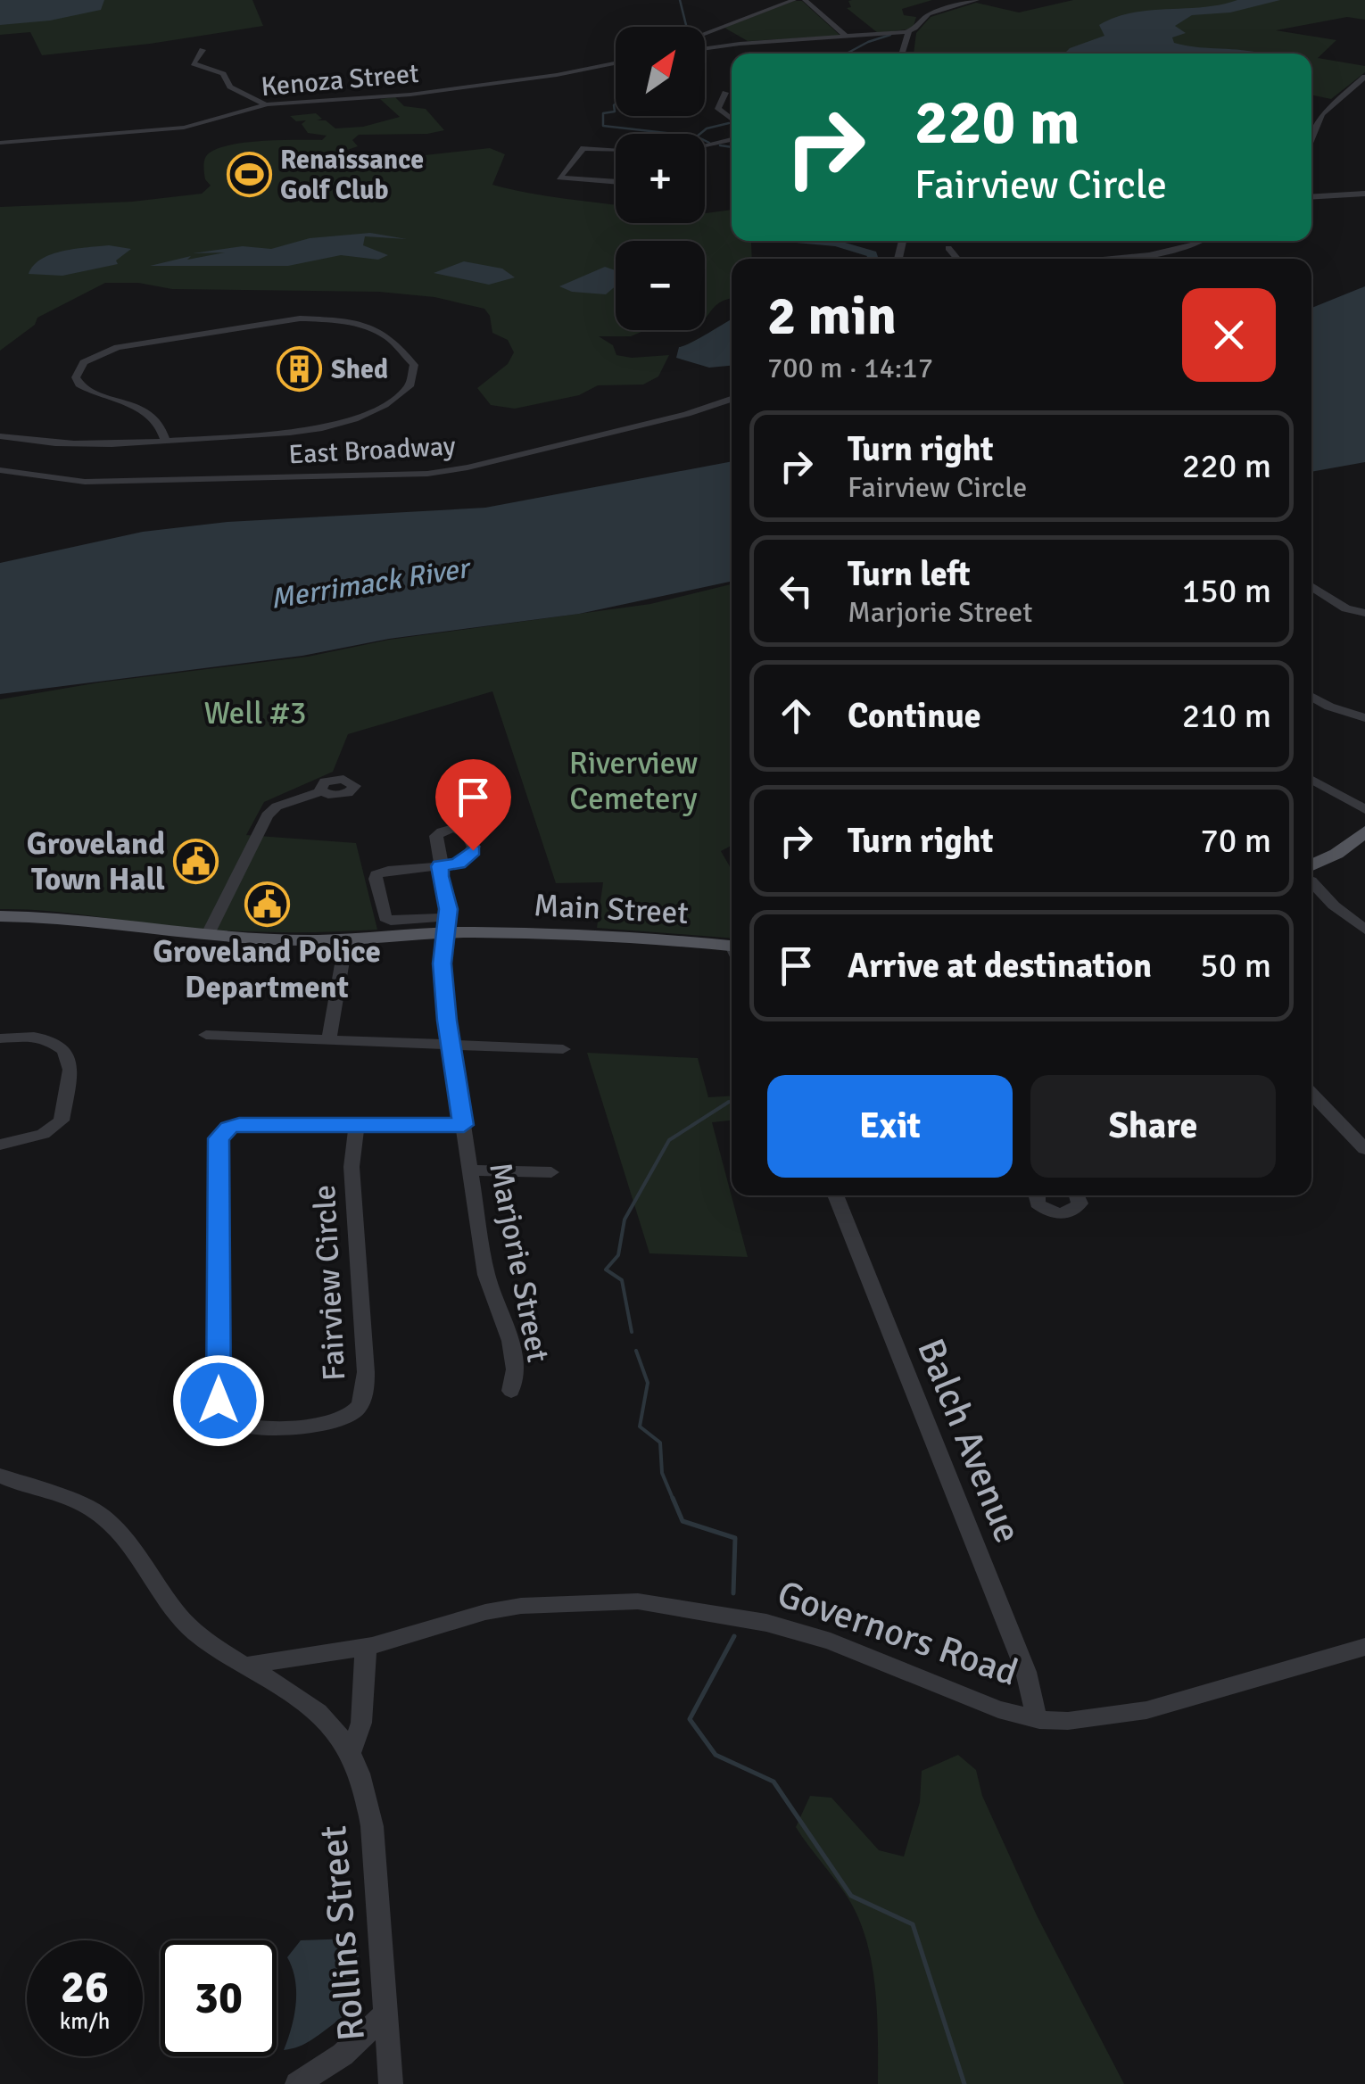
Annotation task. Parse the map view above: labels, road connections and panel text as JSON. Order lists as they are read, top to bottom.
{
  "streets": {
    "main road": ["Main Street"],
    "street": [
      "Kenoza Street",
      "East Broadway",
      "Marjorie Street",
      "Fairview Circle",
      "Balch Avenue",
      "Governors Road",
      "Rollins Street"
    ]
  },
  "crossings": [
    ["Main Street", "Marjorie Street"],
    ["Marjorie Street", "Fairview Circle"],
    ["Balch Avenue", "Governors Road"],
    ["Governors Road", "Rollins Street"]
  ],
  "water": ["Merrimack River"],
  "parks": ["Well #3", "Riverview Cemetery"],
  "places": {
    "sports": ["Renaissance Golf Club"],
    "building": ["Shed"],
    "public building": ["Groveland Town Hall", "Groveland Police Department"]
  },
  "north": "top right",
  "page": {
    "map_buttons": ["+", "−"],
    "turn": ["220 m", "Fairview Circle"],
    "heading": ["2 min", "700 m · 14:17"],
    "list": [
      {
        "name": "Turn right",
        "note": "Fairview Circle",
        "value": "220 m"
      },
      {
        "name": "Turn left",
        "note": "Marjorie Street",
        "value": "150 m"
      },
      {
        "name": "Continue",
        "value": "210 m"
      },
      {
        "name": "Turn right",
        "value": "70 m"
      },
      {
        "name": "Arrive at destination",
        "value": "50 m"
      }
    ],
    "buttons": ["Exit", "Share"],
    "speed": "26 km/h",
    "limit": "30"
  }
}
